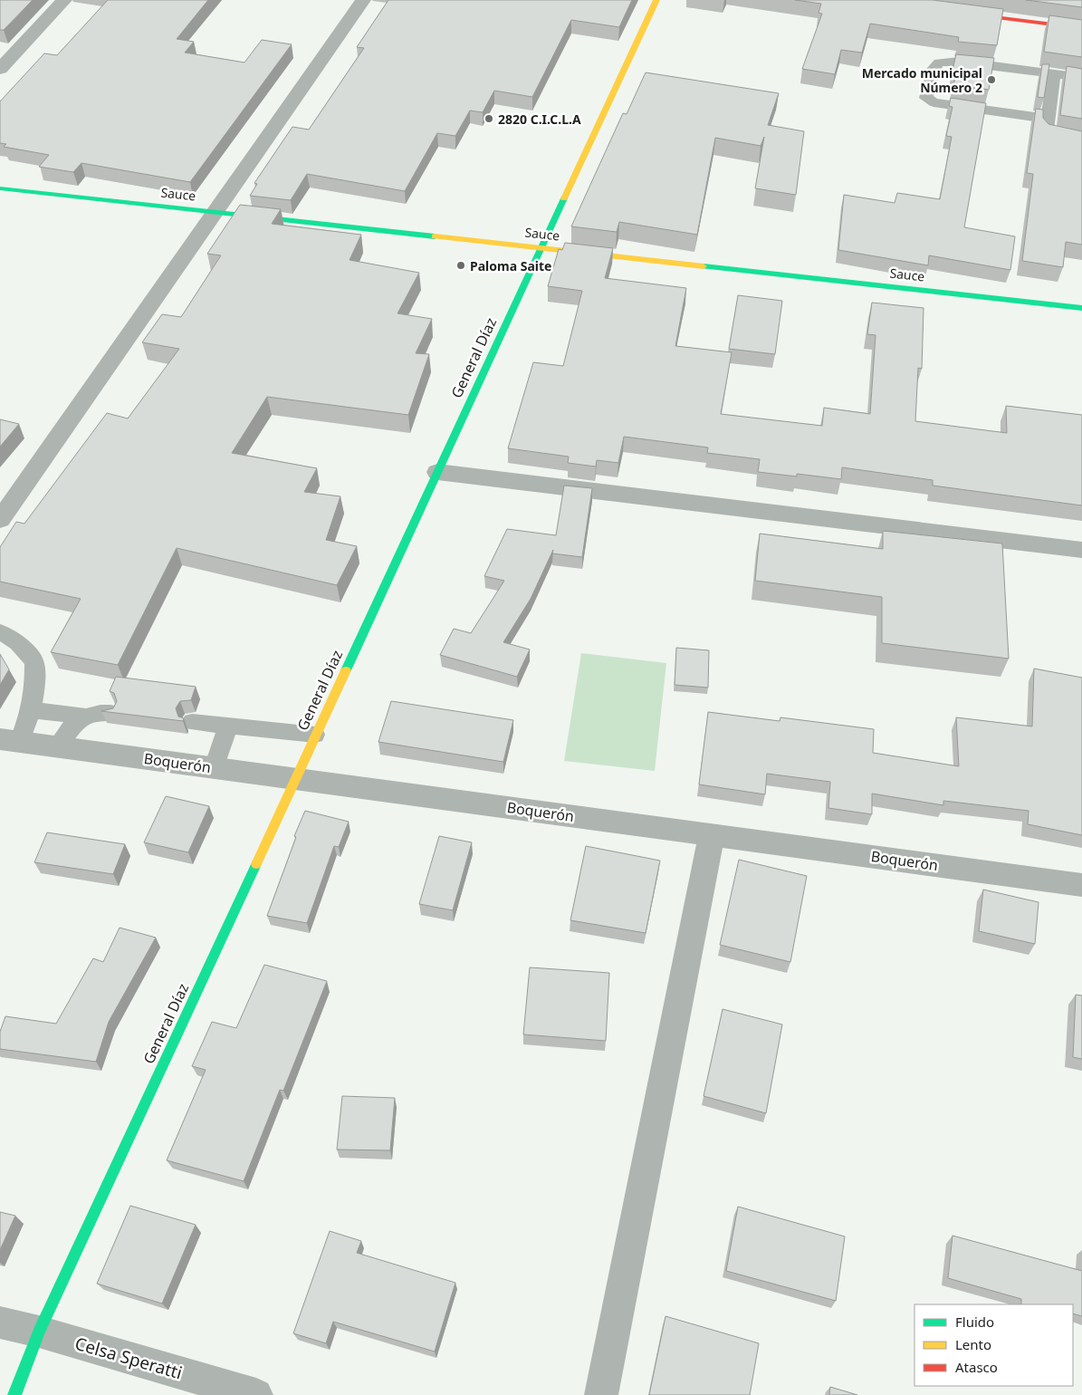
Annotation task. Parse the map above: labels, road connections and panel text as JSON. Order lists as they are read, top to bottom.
{
  "streets": {
    "street": [
      "Sauce",
      "General Díaz",
      "Boquerón",
      "Celsa Speratti"
    ]
  },
  "crossings": [
    ["Sauce", "General Díaz"],
    ["General Díaz", "Boquerón"],
    ["General Díaz", "Celsa Speratti"]
  ],
  "places": ["Mercado municipal Número 2", "2820 C.I.C.L.A", "Paloma Saite"],
  "legend": ["Fluido", "Lento", "Atasco"]
}
